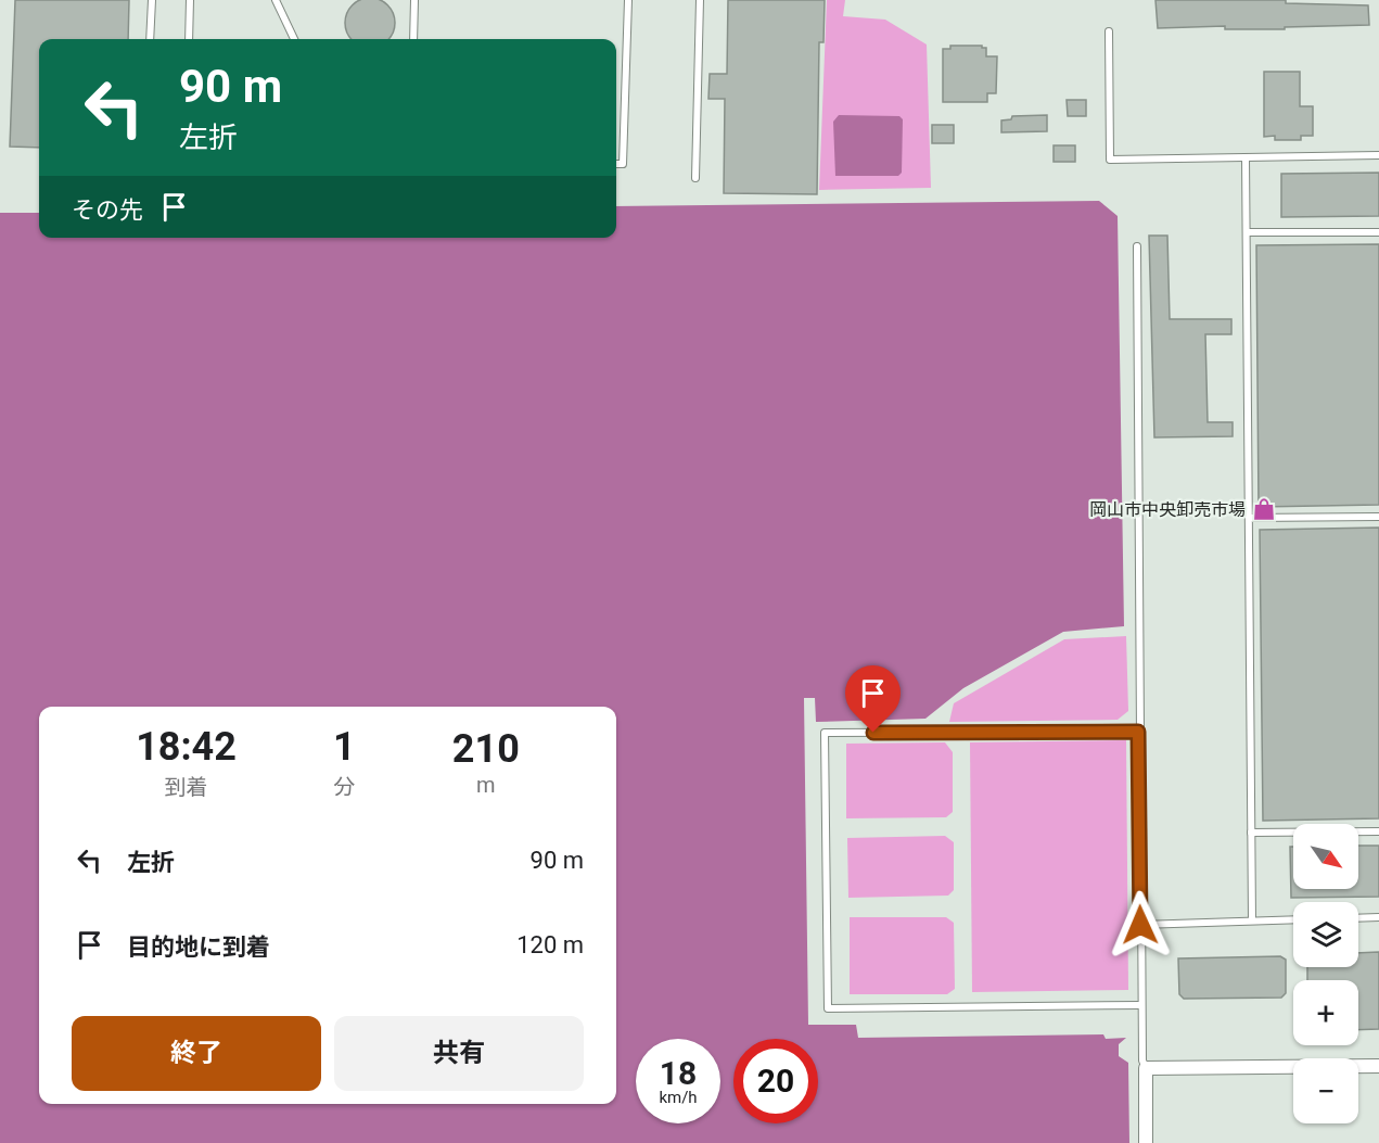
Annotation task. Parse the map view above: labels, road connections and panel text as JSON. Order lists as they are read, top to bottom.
{
  "places": {
    "shop": ["岡山市中央卸売市場"]
  },
  "north": "bottom right",
  "page": {
    "turn": ["90 m", "左折"],
    "then": "その先",
    "eta": [
      "18:42",
      "到着",
      "1",
      "分",
      "210",
      "m"
    ],
    "list": [
      {
        "name": "左折",
        "value": "90 m"
      },
      {
        "name": "目的地に到着",
        "value": "120 m"
      }
    ],
    "map_buttons": ["+", "−"],
    "buttons": ["終了", "共有"],
    "speed": "18 km/h",
    "limit": "20"
  }
}
